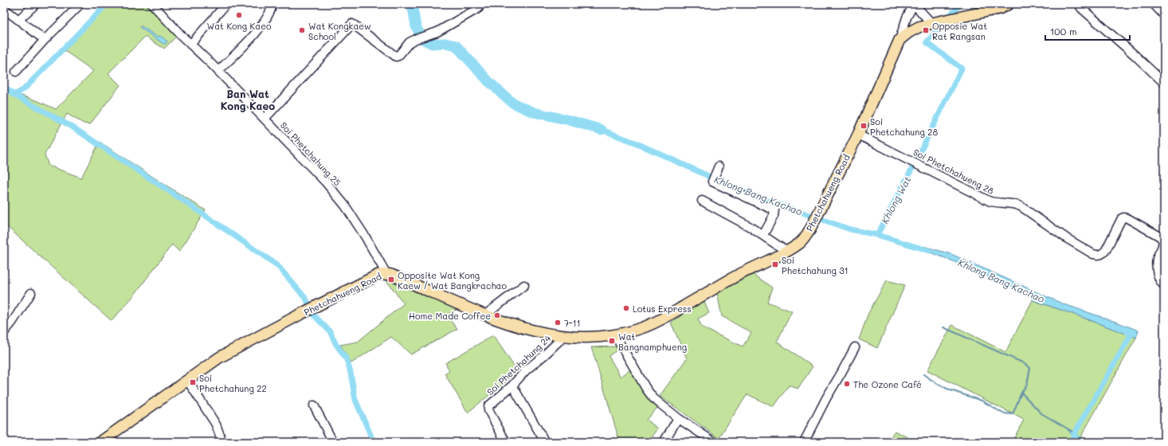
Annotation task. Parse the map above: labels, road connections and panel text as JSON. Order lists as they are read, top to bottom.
{
  "streets": {
    "main road": ["Phetchahueng Road"],
    "street": ["Soi Phetchahung 25", "Soi Phetchahueng 28", "Soi Phetchahung 24"]
  },
  "crossings": [
    ["Soi Phetchahung 25", "Phetchahueng Road"],
    ["Soi Phetchahueng 28", "Phetchahueng Road"],
    ["Phetchahueng Road", "Soi Phetchahung 24"]
  ],
  "districts": ["Ban Wat Kong Kaeo"],
  "water": ["Khlong Bang Kachao", "Khlong Wat"],
  "places": {
    "other": [
      "Wat Kong Kaeo",
      "Wat Kongkaew School",
      "Lotus Express",
      "Home Made Coffee",
      "7-11",
      "The Ozone Café"
    ],
    "transit": [
      "Opposie Wat Rat Rangsan",
      "Soi Phetchahung 28",
      "Soi Phetchahung 31",
      "Opposite Wat Kong Kaew / Wat Bangkrachao",
      "Wat Bangnamphueng",
      "Soi Phetchahung 22"
    ]
  },
  "scale_bar": "100 m"
}
